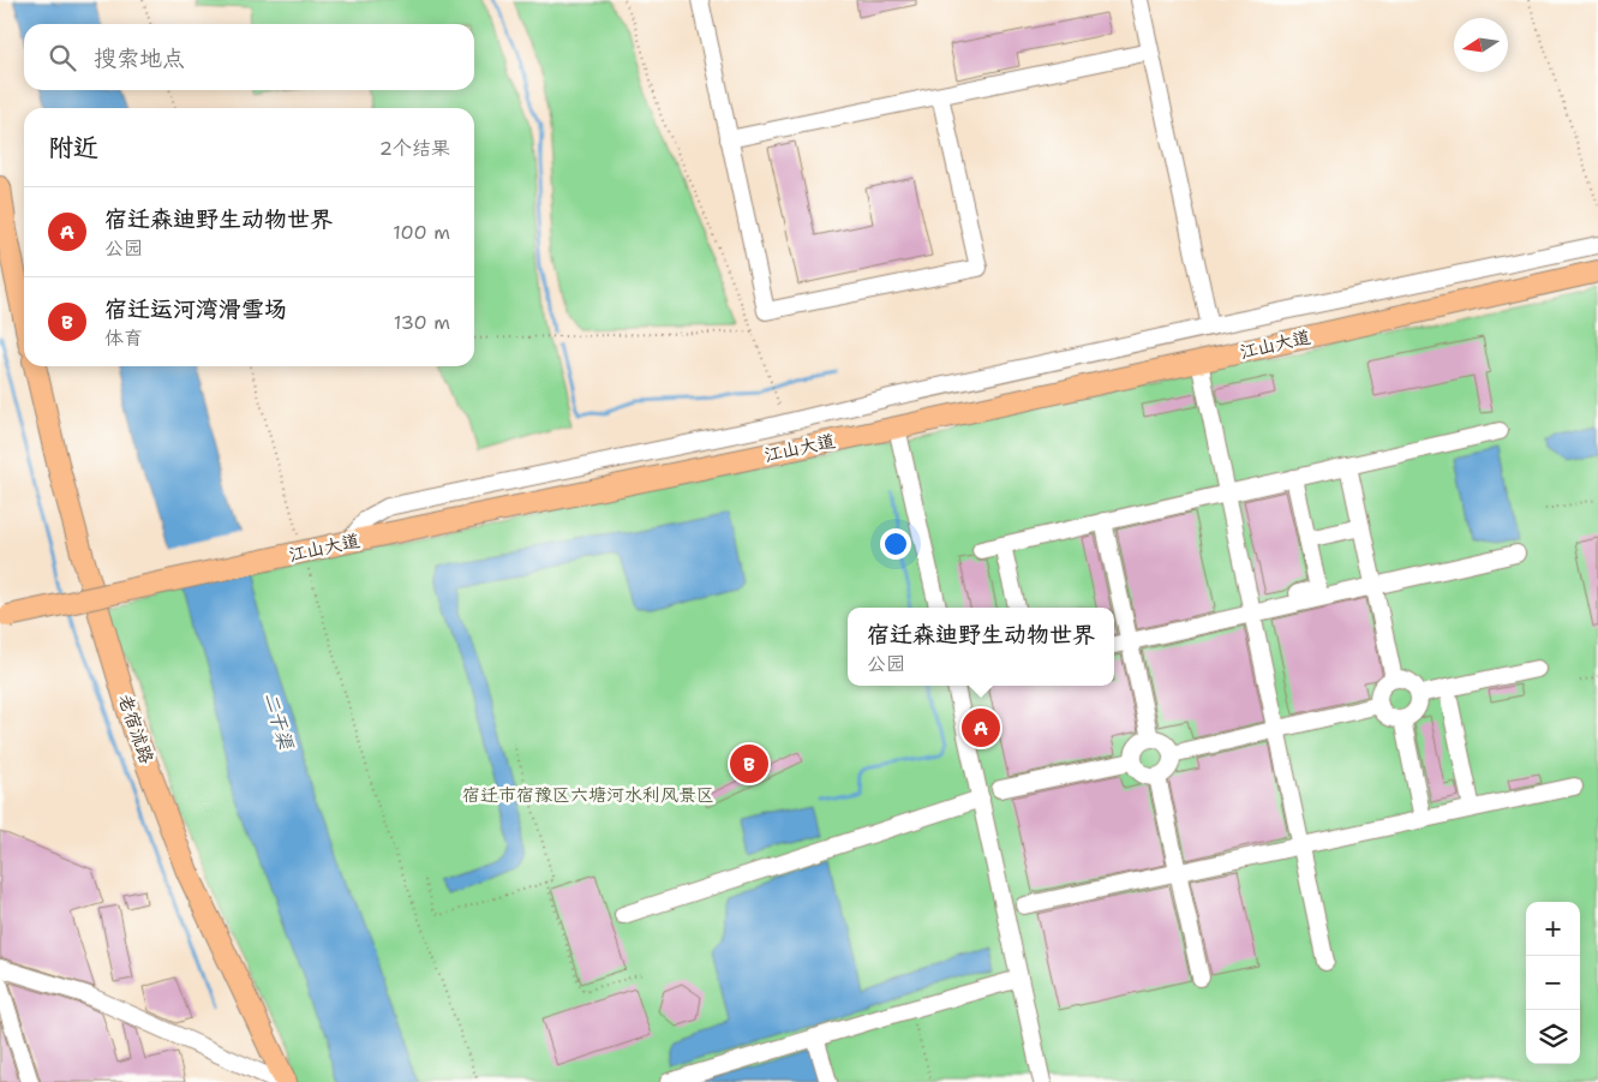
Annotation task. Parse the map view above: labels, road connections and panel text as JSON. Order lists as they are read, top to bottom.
{
  "streets": {
    "main road": ["江山大道", "老宿沭路"]
  },
  "water": ["二干渠"],
  "parks": ["宿迁市宿豫区六塘河水利风景区"],
  "north": "left",
  "page": {
    "search": "搜索地点",
    "heading": ["附近", "2个结果"],
    "list": [
      {
        "mark": "A",
        "name": "宿迁森迪野生动物世界",
        "note": "公园",
        "value": "100 m"
      },
      {
        "mark": "B",
        "name": "宿迁运河湾滑雪场",
        "note": "体育",
        "value": "130 m"
      }
    ],
    "popup": ["宿迁森迪野生动物世界", "公园"],
    "pins": ["A", "B"],
    "map_buttons": ["+", "−"]
  }
}
